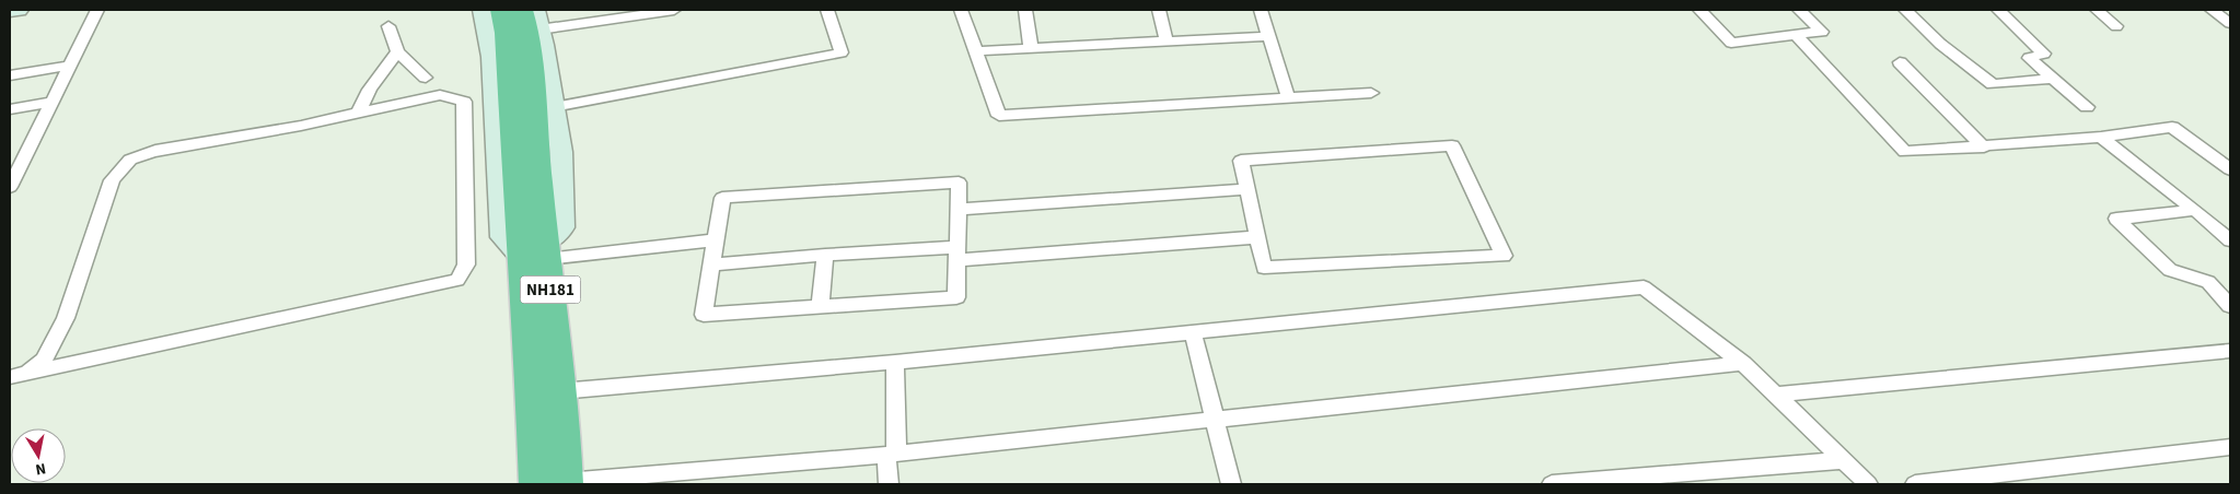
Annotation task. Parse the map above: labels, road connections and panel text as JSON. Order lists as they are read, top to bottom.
{
  "streets": {
    "highway": ["NH181"]
  },
  "north": "bottom"
}
